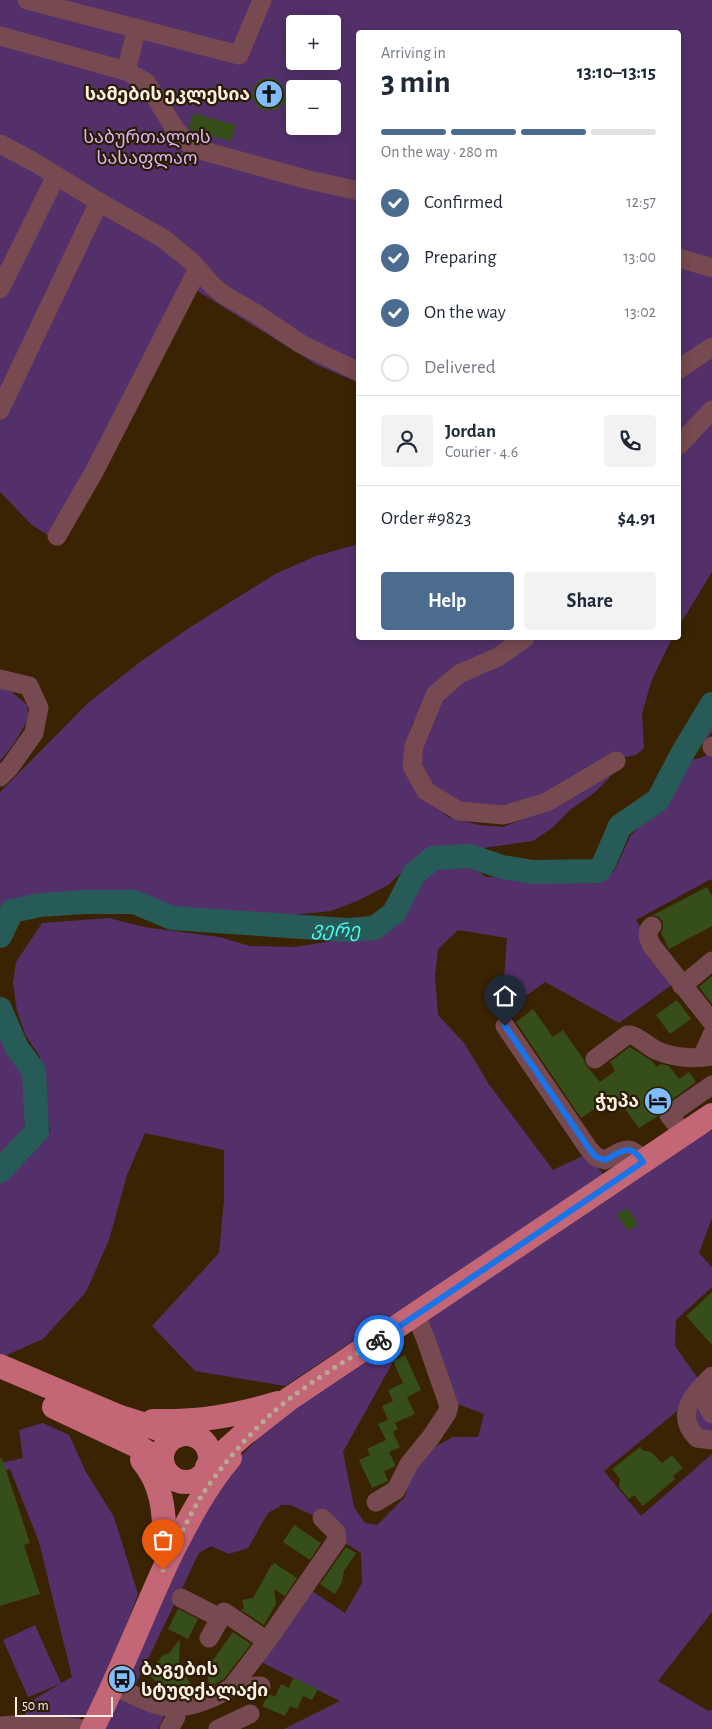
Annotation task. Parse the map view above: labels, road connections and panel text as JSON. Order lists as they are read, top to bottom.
{
  "water": ["ვერე"],
  "parks": ["საბურთალოს სასაფლაო"],
  "places": {
    "church": ["სამების ეკლესია"],
    "hotel": ["ჭუპა"],
    "bus stop": ["ბაგების სტუდქალაქი"]
  },
  "scale_bar": "50 m",
  "page": {
    "map_buttons": ["+", "−"],
    "heading": ["3 min", "Arriving in", "13:10–13:15"],
    "panel": [
      "Jordan",
      "Courier · 4.6",
      "Order #9823",
      "$4.91"
    ],
    "bar": "On the way · 280 m",
    "list": [
      ["Confirmed", "12:57"],
      ["Preparing", "13:00"],
      ["On the way", "13:02"],
      "Delivered"
    ],
    "buttons": ["Help", "Share"],
    "scale": "50 m"
  }
}
